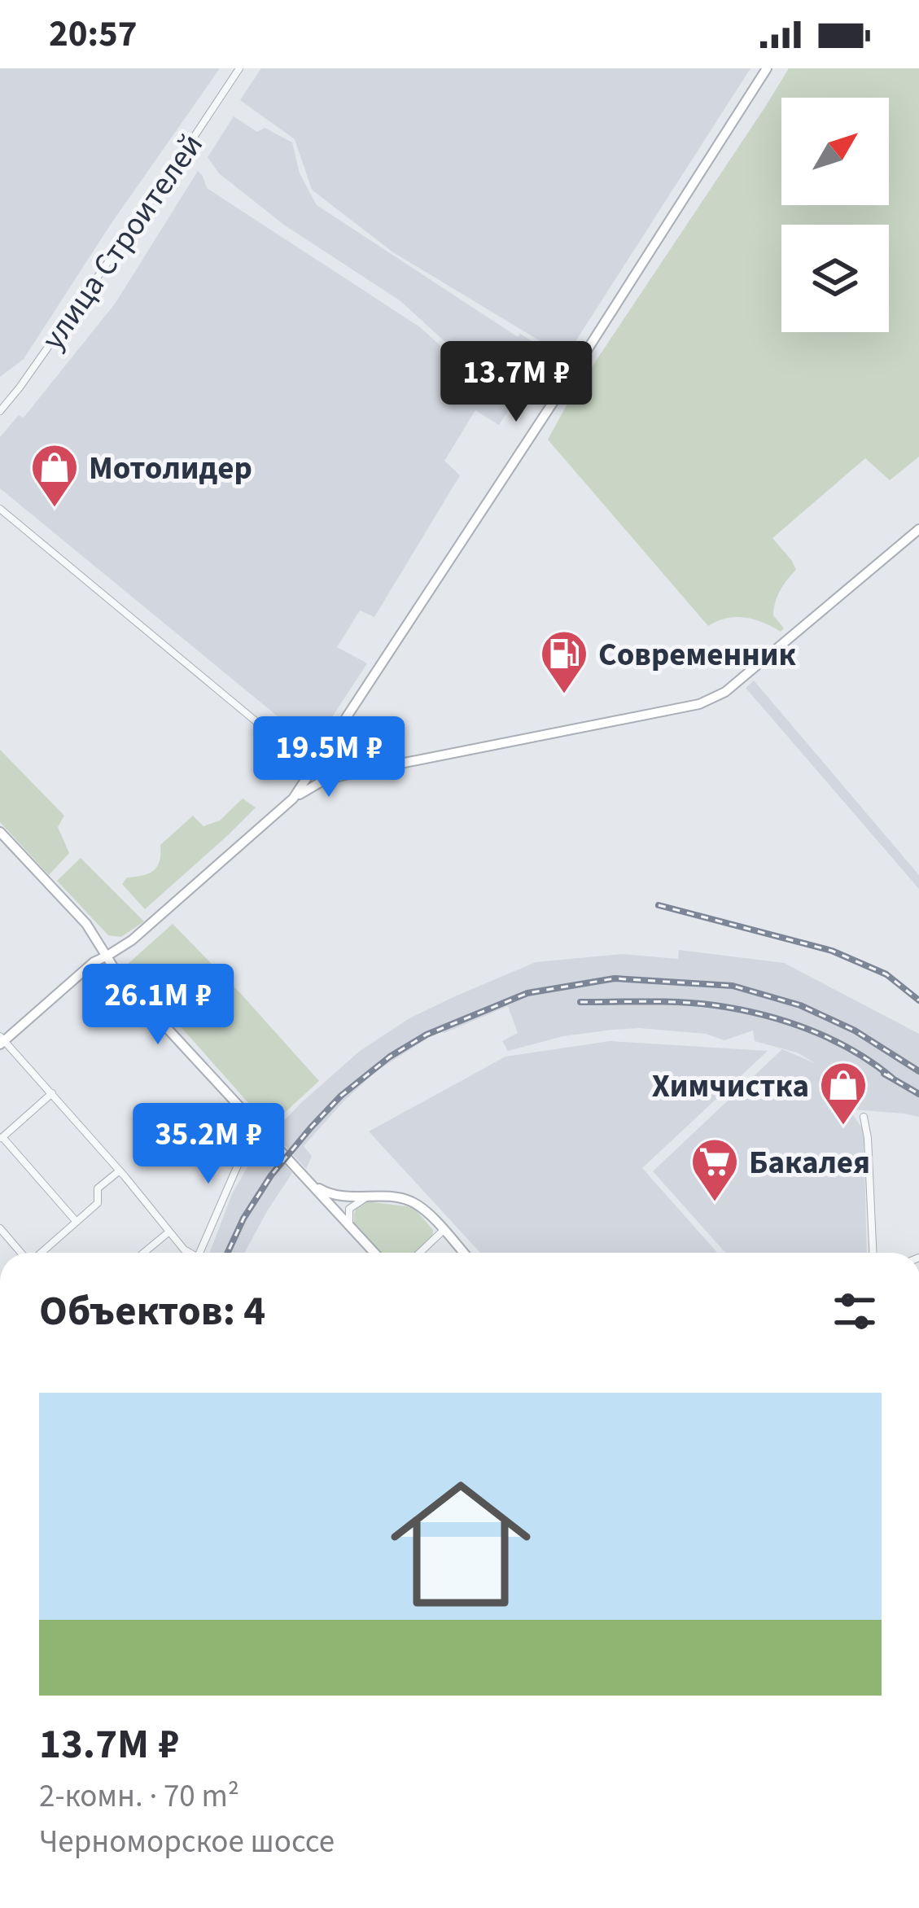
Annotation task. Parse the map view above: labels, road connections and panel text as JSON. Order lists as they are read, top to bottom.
{
  "streets": {
    "street": ["улица Строителей"]
  },
  "places": {
    "shop": ["Мотолидер", "Химчистка"],
    "fuel station": ["Современник"],
    "supermarket": ["Бакалея"]
  },
  "north": "top right",
  "page": {
    "status": "20:57",
    "price": [
      "13.7M ₽",
      "19.5M ₽",
      "26.1M ₽",
      "35.2M ₽"
    ],
    "heading": "Объектов: 4",
    "list": [
      {
        "name": "13.7M ₽",
        "note": "2-комн. · 70 m² · Черноморское шоссе"
      }
    ]
  }
}
